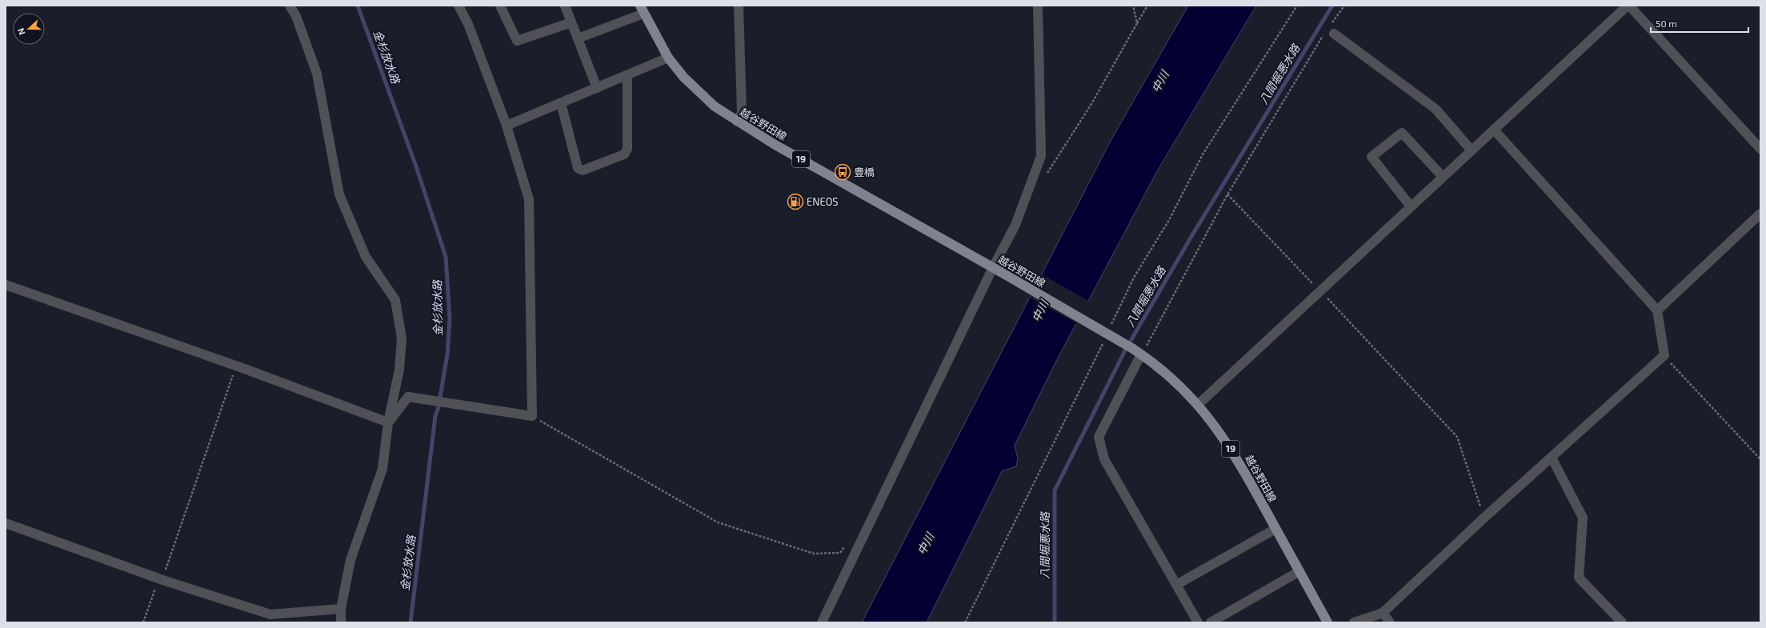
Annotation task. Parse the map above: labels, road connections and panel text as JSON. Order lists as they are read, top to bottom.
{
  "streets": {
    "main road": ["越谷野田線", "19"]
  },
  "water": ["金杉放水路", "八間堀悪水路", "中川"],
  "places": {
    "bus stop": ["豊橋"],
    "fuel station": ["ENEOS"]
  },
  "scale_bar": "50 m",
  "north": "left"
}
